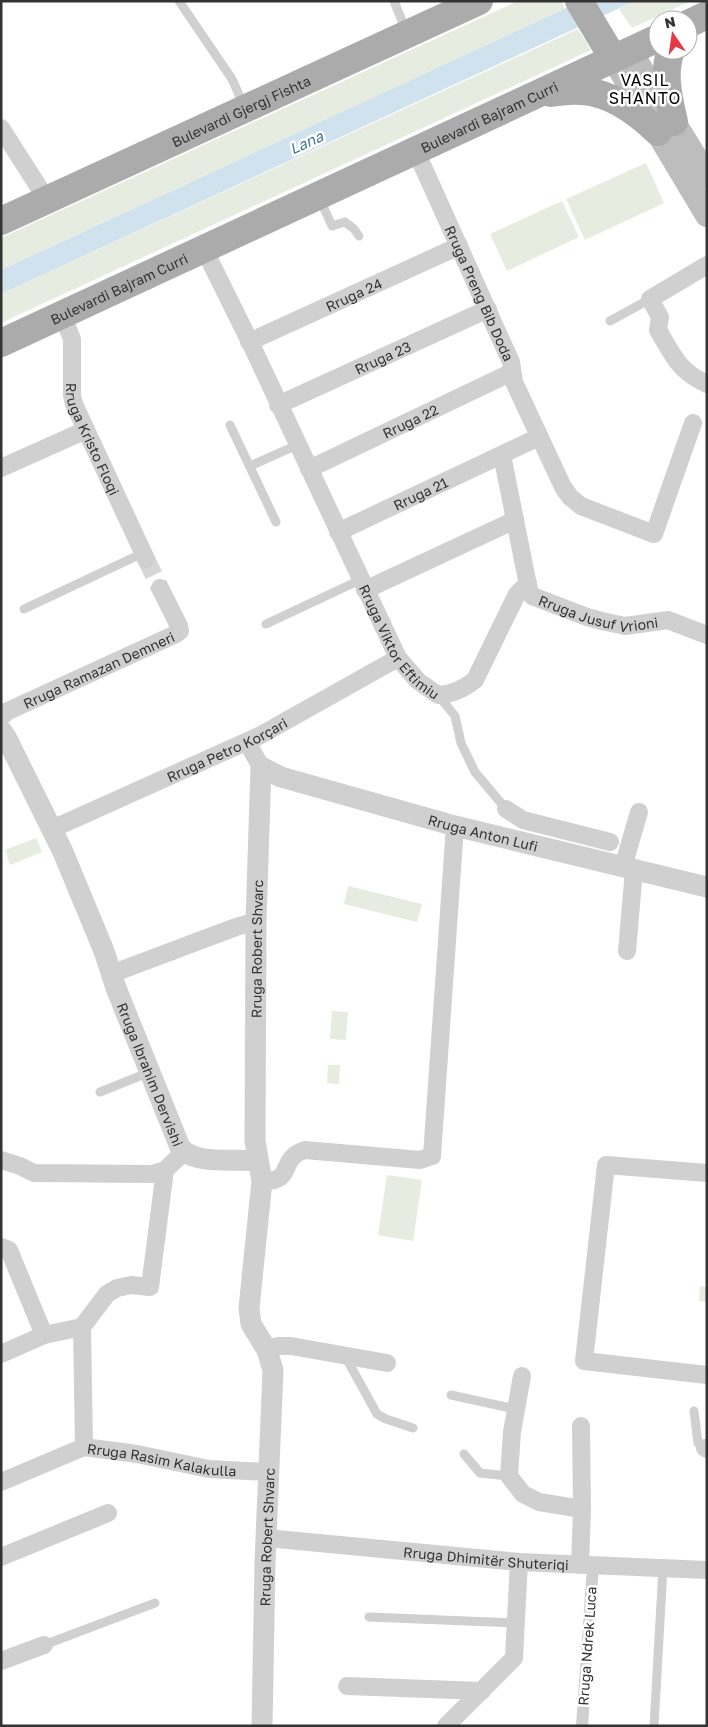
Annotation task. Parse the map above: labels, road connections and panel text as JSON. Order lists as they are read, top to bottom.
{
  "streets": {
    "main road": ["Bulevardi Gjergj Fishta", "Bulevardi Bajram Curri"],
    "street": [
      "Rruga Preng Bib Doda",
      "Rruga 24",
      "Rruga 23",
      "Rruga 22",
      "Rruga Kristo Floqi",
      "Rruga 21",
      "Rruga Jusuf Vrioni",
      "Rruga Viktor Eftimiu",
      "Rruga Ramazan Demneri",
      "Rruga Petro Korçari",
      "Rruga Anton Lufi",
      "Rruga Robert Shvarc",
      "Rruga Ibrahim Dervishi",
      "Rruga Rasim Kalakulla",
      "Rruga Dhimitër Shuteriqi",
      "Rruga Ndrek Luca"
    ]
  },
  "crossings": [
    ["Bulevardi Bajram Curri", "Rruga Preng Bib Doda"],
    ["Bulevardi Bajram Curri", "Rruga Kristo Floqi"],
    ["Bulevardi Bajram Curri", "Rruga Viktor Eftimiu"],
    ["Rruga Preng Bib Doda", "Rruga 24"],
    ["Rruga Preng Bib Doda", "Rruga 23"],
    ["Rruga Preng Bib Doda", "Rruga 22"],
    ["Rruga 24", "Rruga Viktor Eftimiu"],
    ["Rruga 23", "Rruga Viktor Eftimiu"],
    ["Rruga 22", "Rruga Viktor Eftimiu"],
    ["Rruga 21", "Rruga Viktor Eftimiu"],
    ["Rruga Viktor Eftimiu", "Rruga Petro Korçari"],
    ["Rruga Petro Korçari", "Rruga Ibrahim Dervishi"],
    ["Rruga Anton Lufi", "Rruga Robert Shvarc"],
    ["Rruga Robert Shvarc", "Rruga Rasim Kalakulla"],
    ["Rruga Robert Shvarc", "Rruga Dhimitër Shuteriqi"],
    ["Rruga Dhimitër Shuteriqi", "Rruga Ndrek Luca"]
  ],
  "districts": ["VASIL SHANTO"],
  "water": ["Lana"],
  "north": "top"
}
